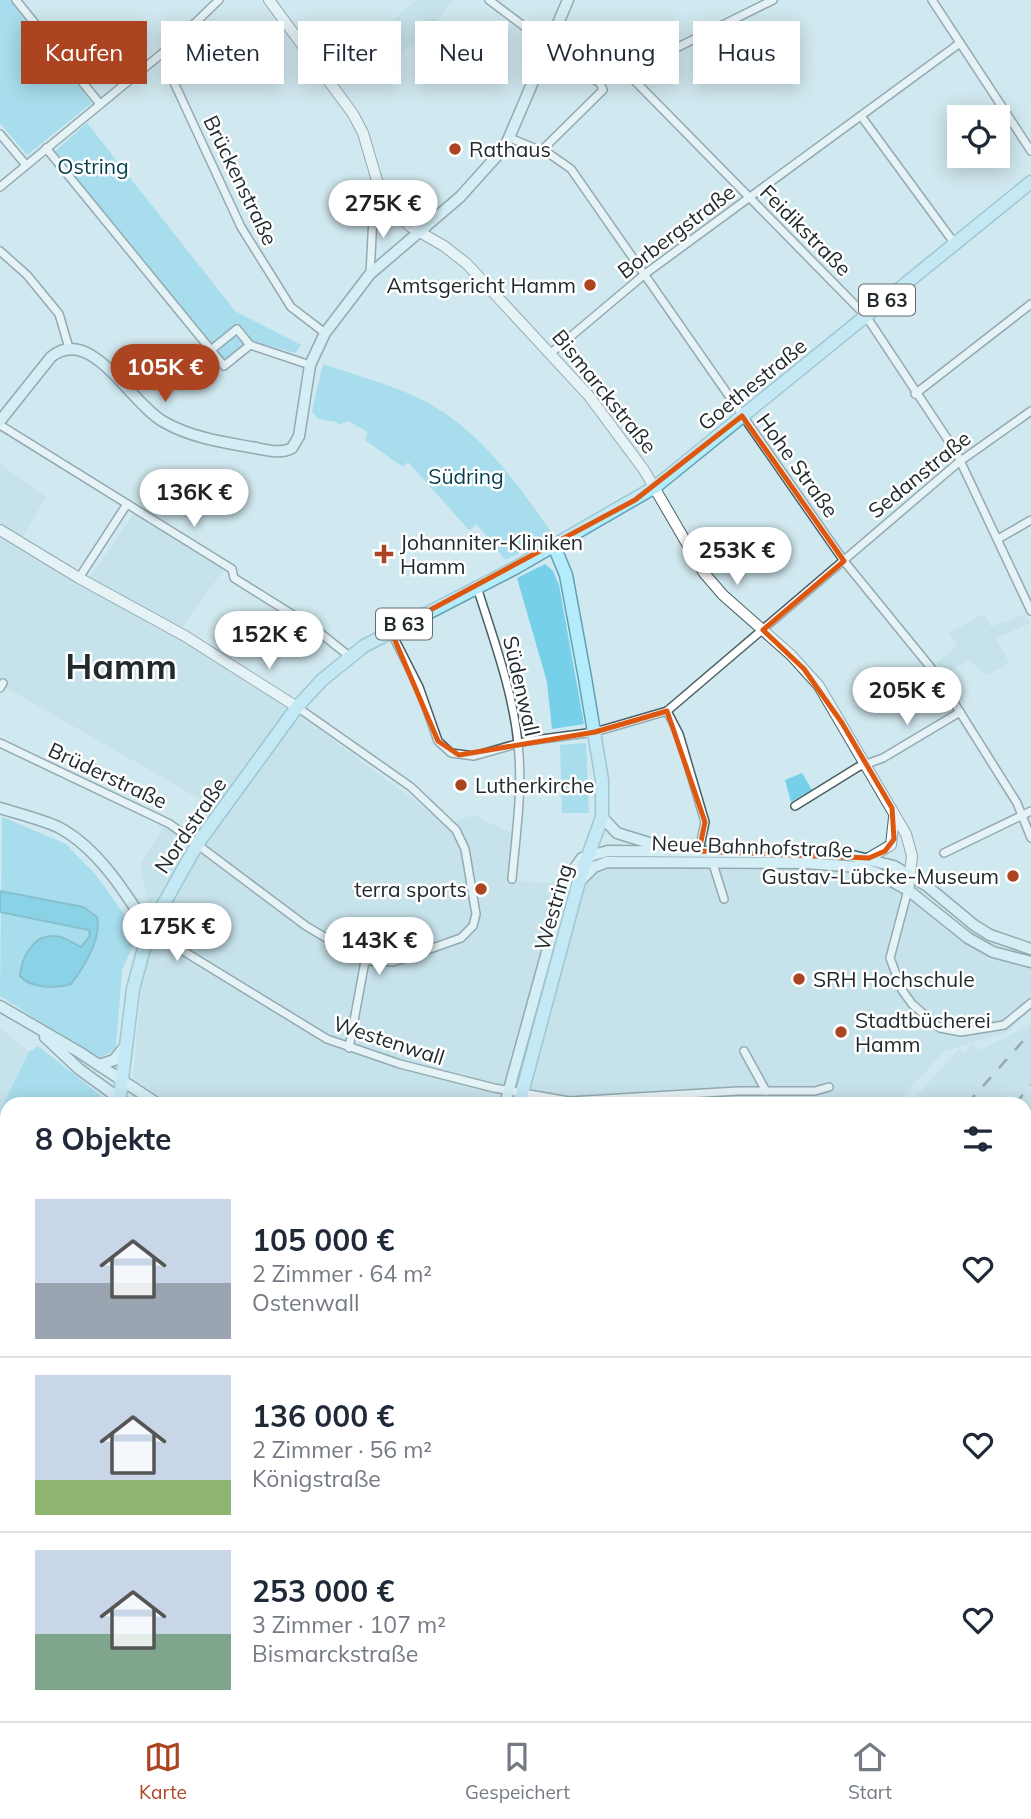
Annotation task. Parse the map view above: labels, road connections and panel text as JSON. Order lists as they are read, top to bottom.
{
  "streets": {
    "main road": [
      "B 63",
      "Goethestraße",
      "Nordstraße",
      "Neue Bahnhofstraße",
      "Westring"
    ],
    "street": [
      "Brückenstraße",
      "Feidikstraße",
      "Borbergstraße",
      "Bismarckstraße",
      "Hohe Straße",
      "Sedanstraße",
      "Südenwall",
      "Brüderstraße",
      "Westenwall"
    ]
  },
  "crossings": [
    ["Feidikstraße", "Borbergstraße"],
    ["Feidikstraße", "Goethestraße"],
    ["Feidikstraße", "Sedanstraße"],
    ["Borbergstraße", "Bismarckstraße"],
    ["Borbergstraße", "Hohe Straße"],
    ["B 63", "Goethestraße"],
    ["B 63", "Sedanstraße"],
    ["B 63", "Südenwall"],
    ["B 63", "Nordstraße"],
    ["Goethestraße", "Bismarckstraße"],
    ["Goethestraße", "Hohe Straße"],
    ["Goethestraße", "Südenwall"],
    ["Bismarckstraße", "Sedanstraße"],
    ["Bismarckstraße", "Neue Bahnhofstraße"],
    ["Hohe Straße", "Sedanstraße"],
    ["Sedanstraße", "Südenwall"],
    ["Brüderstraße", "Nordstraße"],
    ["Nordstraße", "Westenwall"],
    ["Neue Bahnhofstraße", "Westring"],
    ["Westring", "Westenwall"]
  ],
  "districts": ["Hamm"],
  "parks": ["Ostring", "Südring"],
  "places": {
    "other": [
      "Rathaus",
      "Amtsgericht Hamm",
      "Lutherkirche",
      "Gustav-Lübcke-Museum",
      "terra sports",
      "SRH Hochschule",
      "Stadtbücherei Hamm"
    ],
    "health": ["Johanniter-Kliniken Hamm"]
  },
  "page": {
    "chip": [
      "Kaufen",
      "Mieten",
      "Filter",
      "Neu",
      "Wohnung",
      "Haus"
    ],
    "price": [
      "275K €",
      "105K €",
      "136K €",
      "253K €",
      "152K €",
      "205K €",
      "175K €",
      "143K €"
    ],
    "heading": "8 Objekte",
    "list": [
      {
        "name": "105 000 €",
        "note": "2 Zimmer · 64 m² · Ostenwall"
      },
      {
        "name": "136 000 €",
        "note": "2 Zimmer · 56 m² · Königstraße"
      },
      {
        "name": "253 000 €",
        "note": "3 Zimmer · 107 m² · Bismarckstraße"
      }
    ],
    "tabs": ["Karte", "Gespeichert", "Start"]
  }
}
